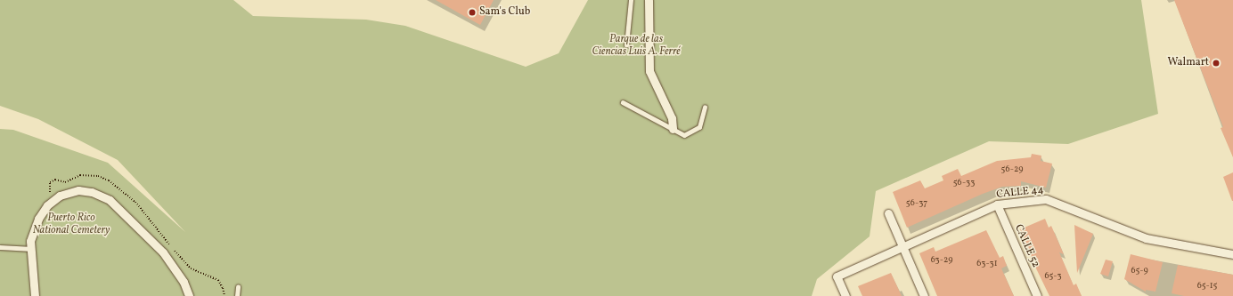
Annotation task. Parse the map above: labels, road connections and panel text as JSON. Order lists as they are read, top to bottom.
{
  "streets": {
    "street": ["CALLE 44", "CALLE 52"]
  },
  "crossings": [
    ["CALLE 44", "CALLE 52"]
  ],
  "parks": ["Parque de las Ciencias Luis A. Ferré", "Puerto Rico National Cemetery"],
  "places": ["Sam's Club", "Walmart"],
  "house_numbers": [
    "56-29",
    "56-33",
    "56-37",
    "63-29",
    "63-31",
    "65-9",
    "65-3",
    "65-15"
  ]
}
